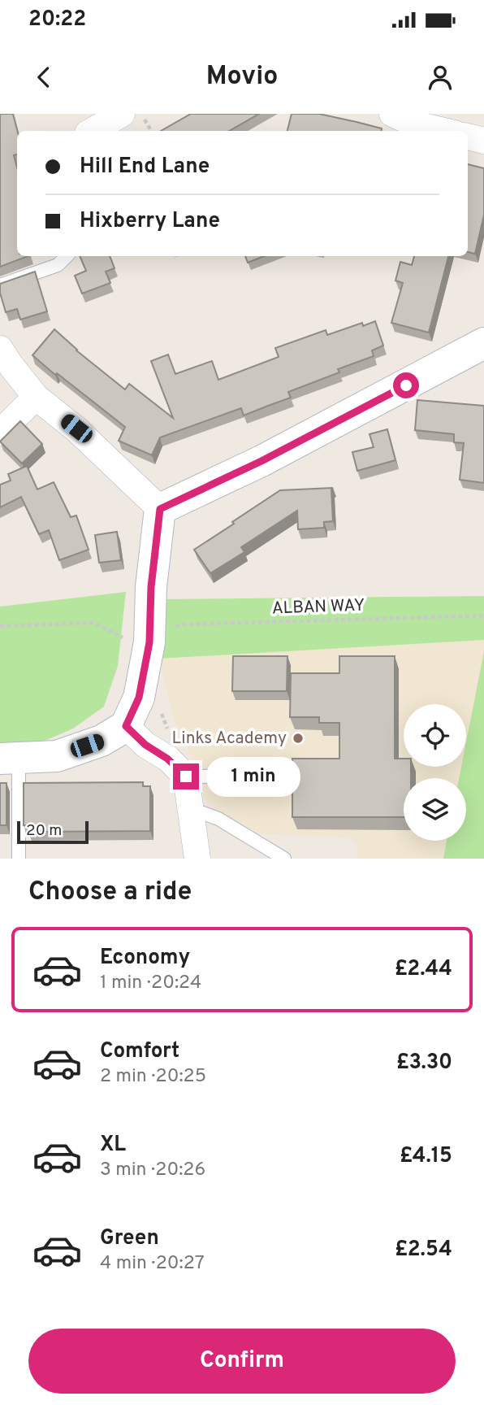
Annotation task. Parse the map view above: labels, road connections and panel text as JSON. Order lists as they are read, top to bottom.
{
  "streets": {
    "path": ["ALBAN WAY"]
  },
  "places": ["Links Academy"],
  "scale_bar": "20 m",
  "page": {
    "status": "20:22",
    "header": "Movio",
    "banner": ["Hill End Lane", "Hixberry Lane"],
    "bubble": "1 min",
    "scale": "20 m",
    "heading": "Choose a ride",
    "list": [
      {
        "name": "Economy",
        "note": "1 min · 20:24",
        "value": "£2.44"
      },
      {
        "name": "Comfort",
        "note": "2 min · 20:25",
        "value": "£3.30"
      },
      {
        "name": "XL",
        "note": "3 min · 20:26",
        "value": "£4.15"
      },
      {
        "name": "Green",
        "note": "4 min · 20:27",
        "value": "£2.54"
      }
    ],
    "buttons": "Confirm"
  }
}
